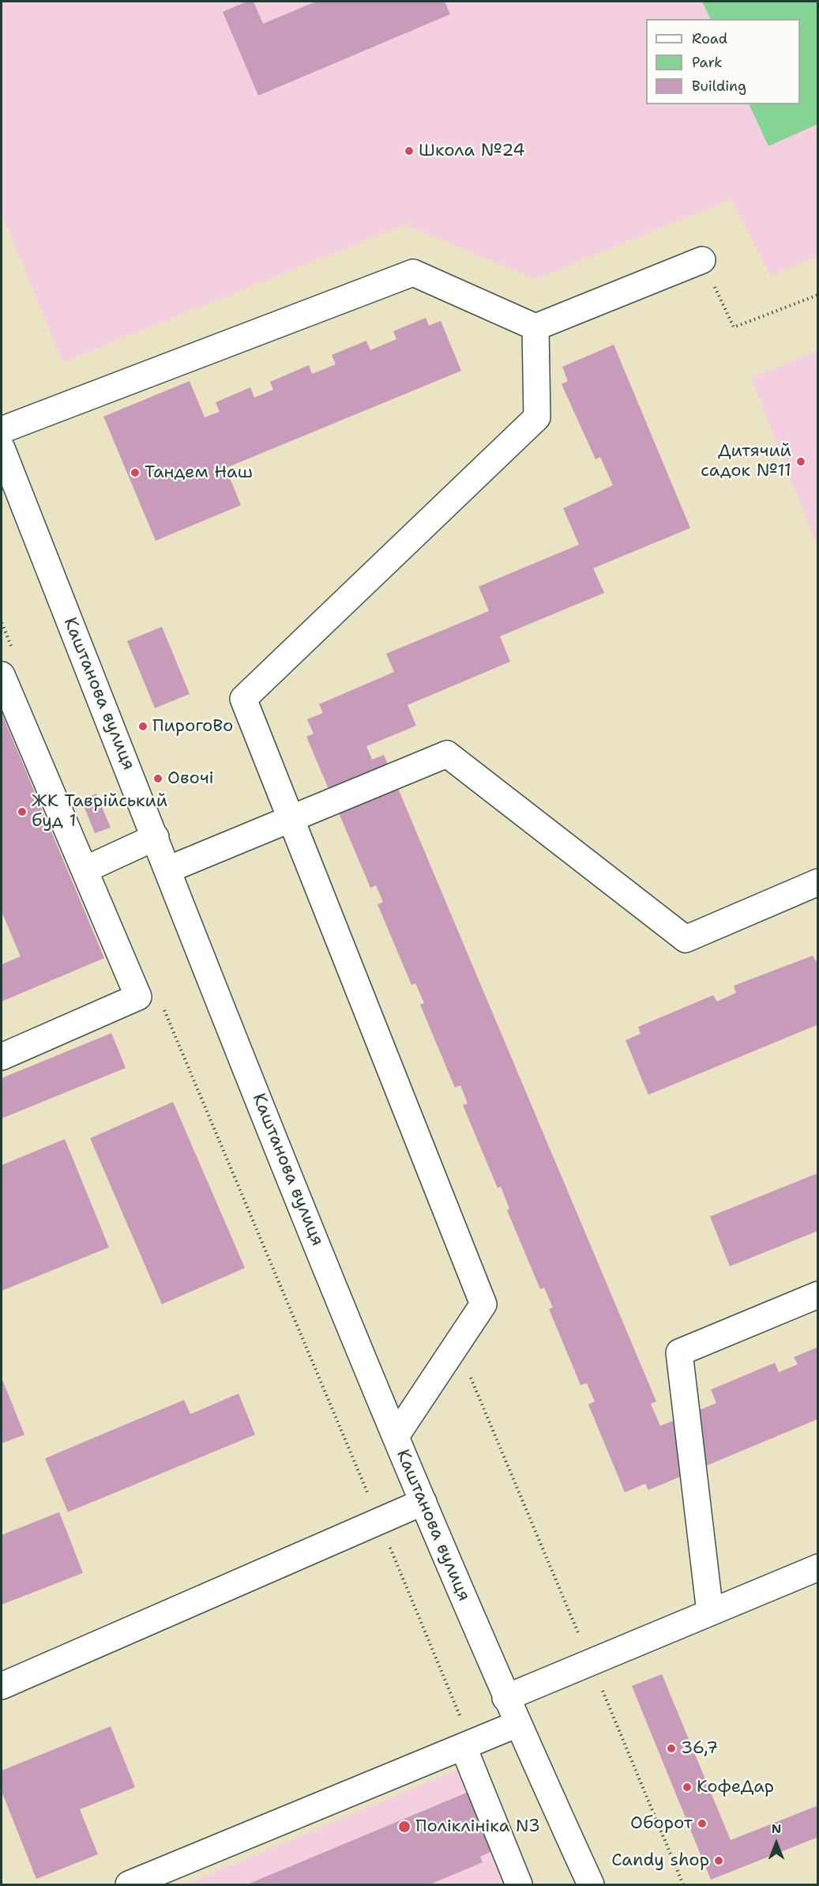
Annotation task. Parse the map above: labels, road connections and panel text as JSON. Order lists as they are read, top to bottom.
{
  "streets": {
    "street": ["Каштанова вулиця"]
  },
  "places": [
    "Школа №24",
    "Дитячий садок №11",
    "Тандем Наш",
    "ПирогоВо",
    "Овочі",
    "ЖК Таврійський буд 1",
    "36,7",
    "КофеДар",
    "Оборот",
    "Поліклініка N3",
    "Candy shop"
  ],
  "legend": ["Road", "Park", "Building"],
  "north": "top"
}
